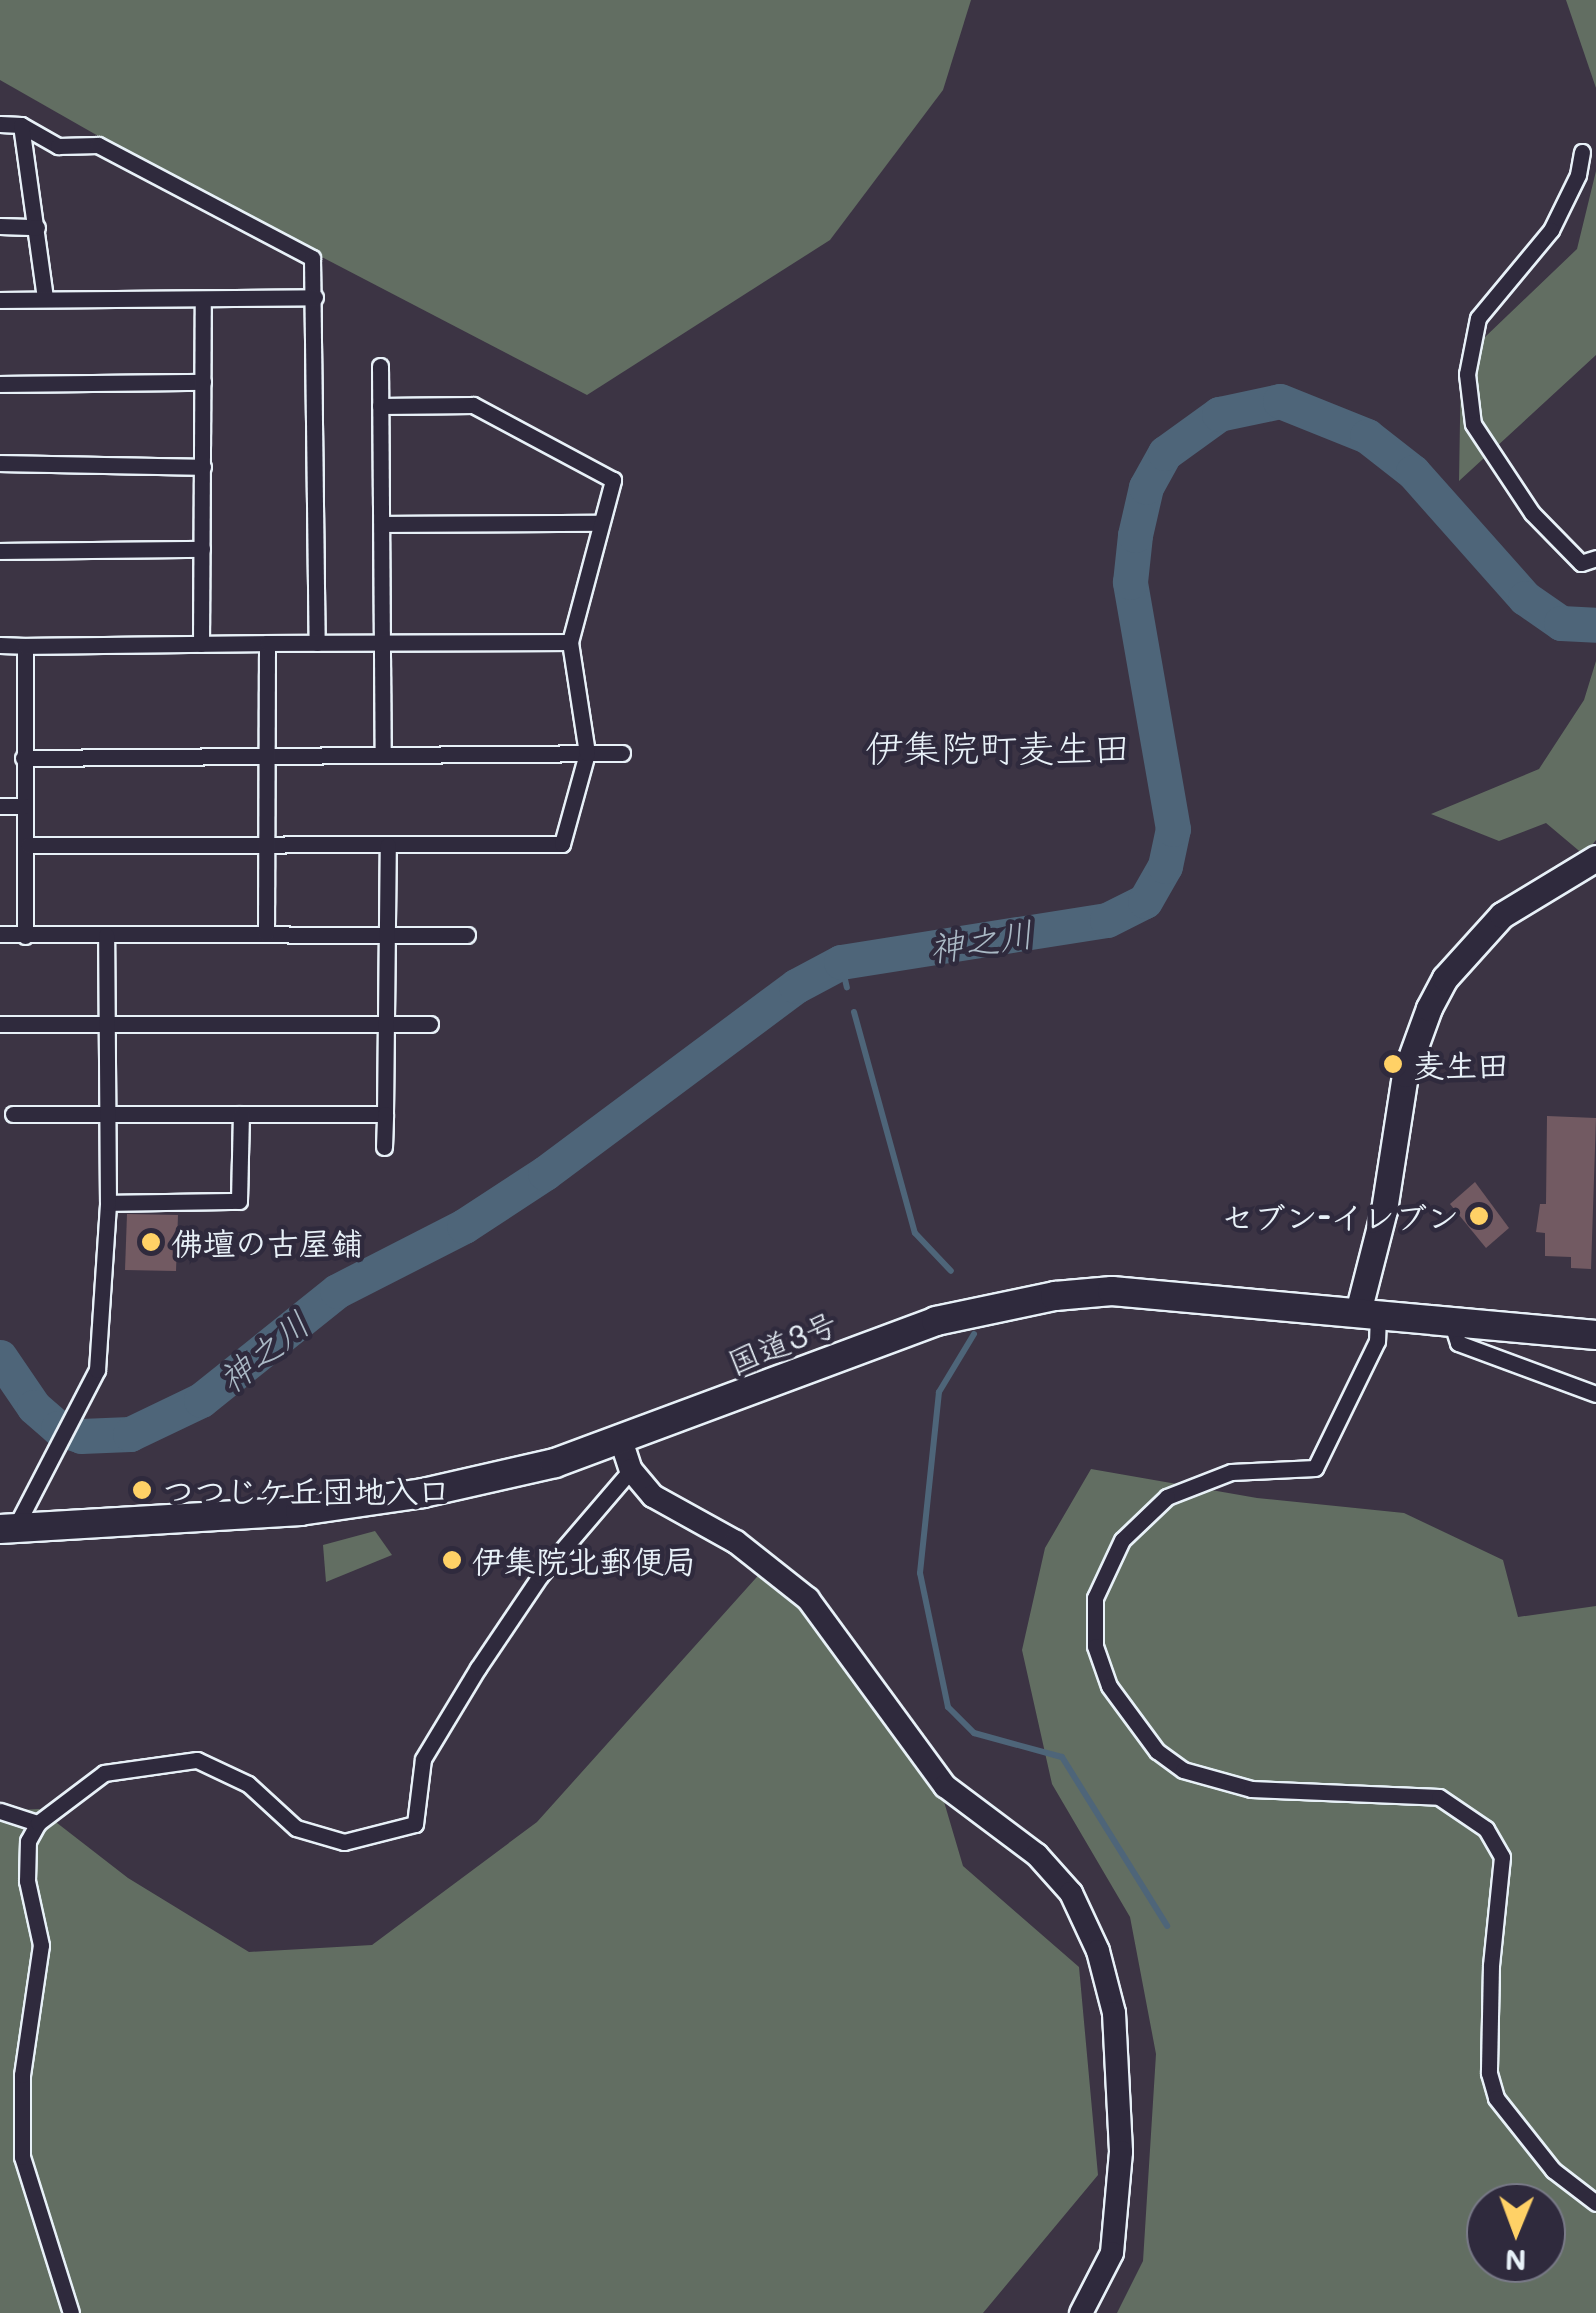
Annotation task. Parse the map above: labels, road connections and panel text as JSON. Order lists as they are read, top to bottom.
{
  "streets": {
    "highway": ["国道3号"]
  },
  "districts": ["伊集院町麦生田"],
  "water": ["神之川"],
  "places": [
    "麦生田",
    "セブン-イレブン",
    "佛壇の古屋鋪",
    "つつじケ丘団地入口",
    "伊集院北郵便局"
  ],
  "north": "bottom"
}
